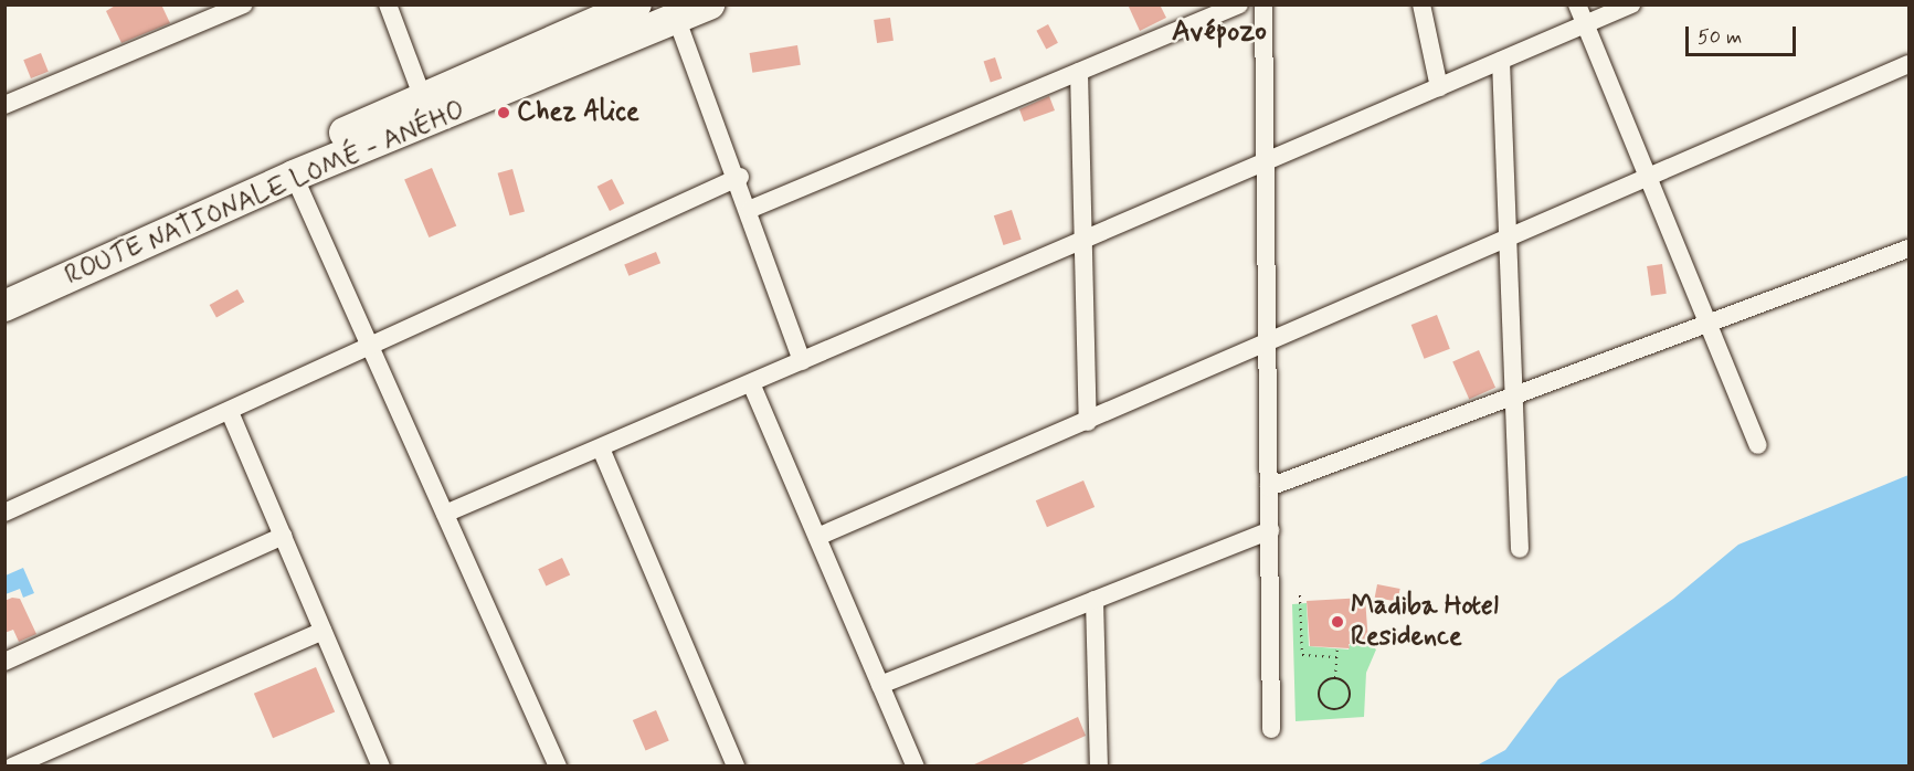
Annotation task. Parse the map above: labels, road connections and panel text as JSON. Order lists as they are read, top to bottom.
{
  "streets": {
    "highway": ["ROUTE NATIONALE LOMÉ - ANÉHO"]
  },
  "districts": ["Avépozo"],
  "places": ["Chez Alice", "Madiba Hotel Residence"],
  "scale_bar": "50 m"
}
